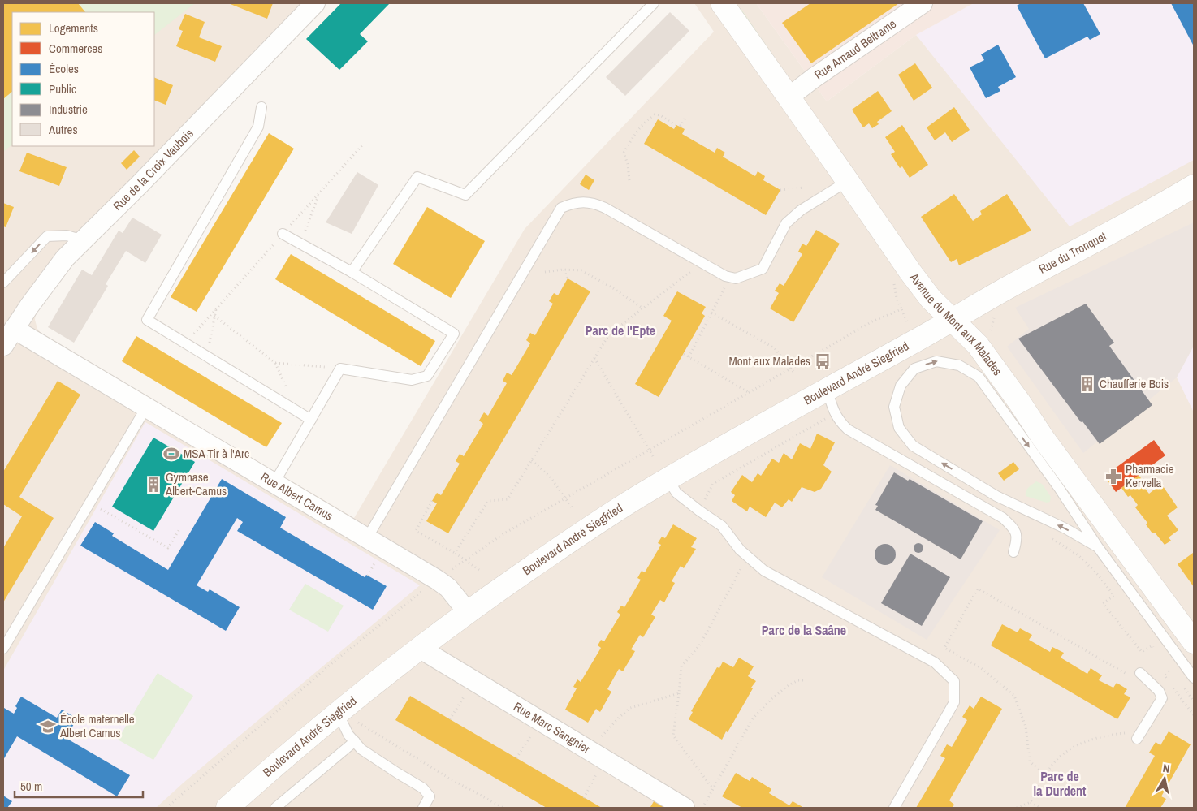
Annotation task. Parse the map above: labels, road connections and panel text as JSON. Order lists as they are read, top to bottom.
{
  "streets": {
    "street": [
      "Rue Arnaud Beltrame",
      "Rue de la Croix Vaubois",
      "Rue du Tronquet",
      "Avenue du Mont aux Malades",
      "Boulevard André Siegfried",
      "Rue Albert Camus",
      "Rue Marc Sangnier"
    ]
  },
  "crossings": [
    ["Rue Arnaud Beltrame", "Avenue du Mont aux Malades"],
    ["Rue de la Croix Vaubois", "Rue Albert Camus"],
    ["Rue du Tronquet", "Avenue du Mont aux Malades"],
    ["Rue du Tronquet", "Boulevard André Siegfried"],
    ["Avenue du Mont aux Malades", "Boulevard André Siegfried"],
    ["Boulevard André Siegfried", "Rue Albert Camus"],
    ["Boulevard André Siegfried", "Rue Marc Sangnier"]
  ],
  "districts": ["Parc de l'Epte", "Parc de la Saâne", "Parc de la Durdent"],
  "places": {
    "bus stop": ["Mont aux Malades"],
    "building": ["Chaufferie Bois", "Gymnase Albert-Camus"],
    "sports": ["MSA Tir à l'Arc"],
    "pharmacy": ["Pharmacie Kervella"],
    "school or university": ["École maternelle Albert Camus"]
  },
  "legend": [
    "Logements",
    "Commerces",
    "Écoles",
    "Public",
    "Industrie",
    "Autres"
  ],
  "scale_bar": "50 m",
  "north": "top"
}
